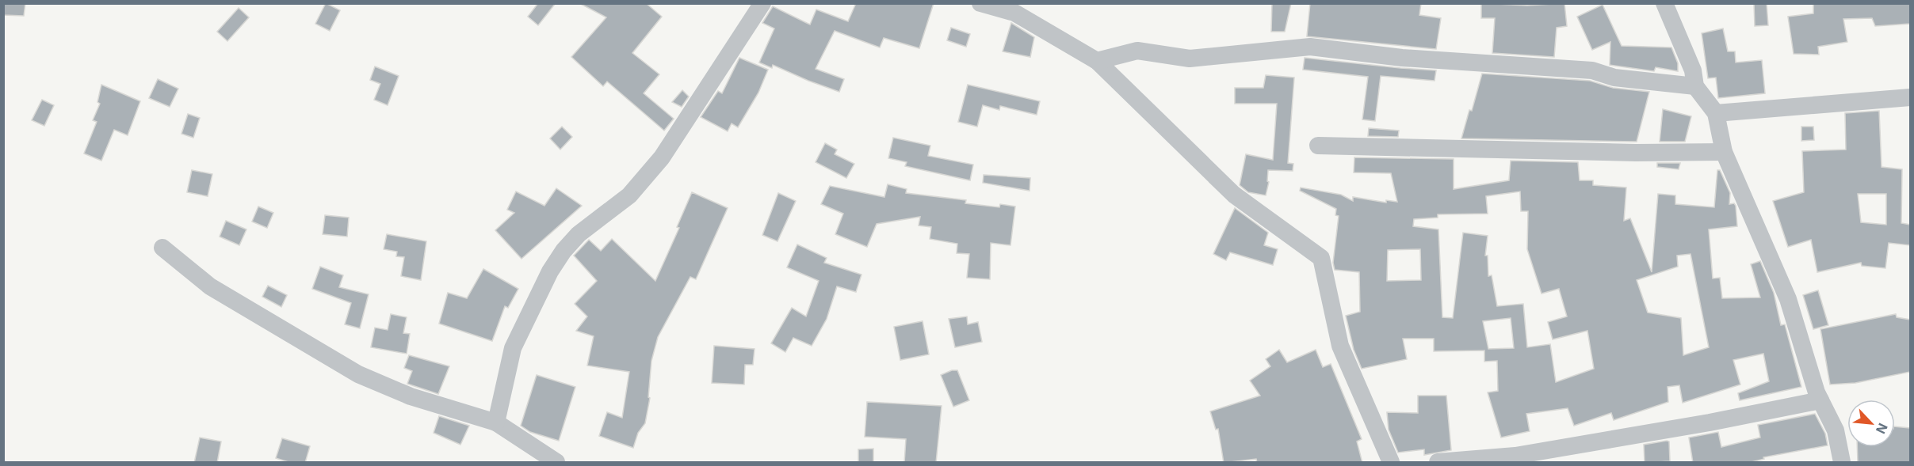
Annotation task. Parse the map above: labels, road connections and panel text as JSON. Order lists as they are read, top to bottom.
{
  "north": "bottom right"
}
